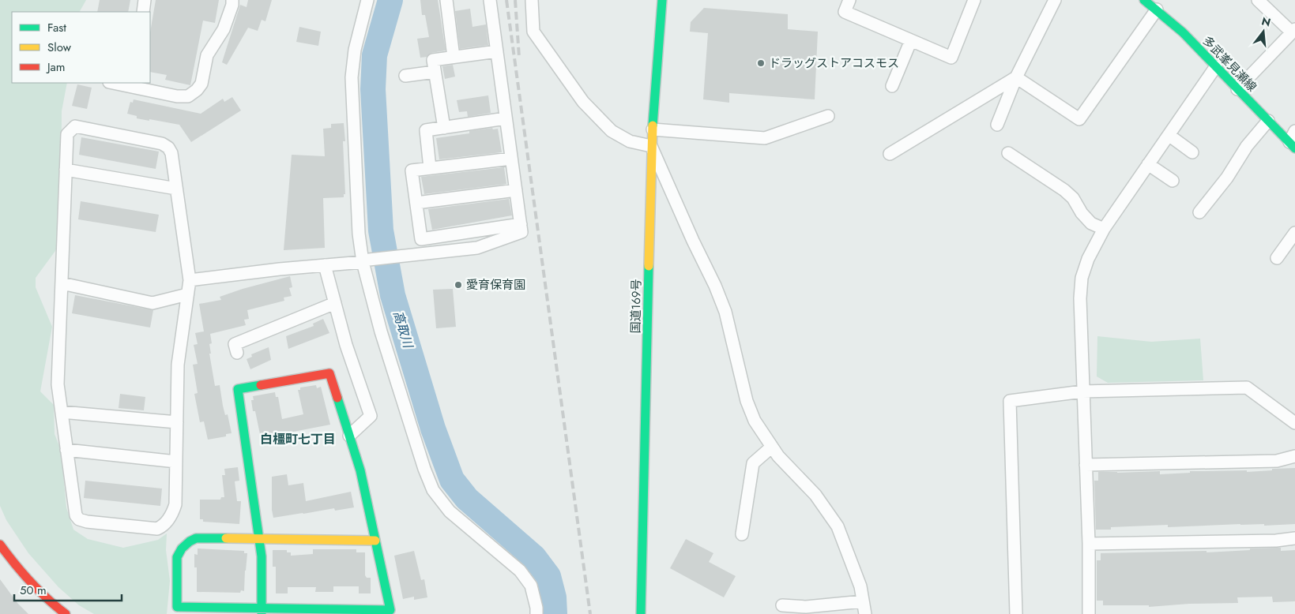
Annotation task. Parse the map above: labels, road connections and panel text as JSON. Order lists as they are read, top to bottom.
{
  "streets": {
    "main road": ["多武峯見瀬線", "国道169号"]
  },
  "districts": ["白橿町七丁目"],
  "water": ["高取川"],
  "places": ["ドラッグストアコスモス", "愛育保育園"],
  "legend": ["Fast", "Slow", "Jam"],
  "scale_bar": "50 m",
  "north": "top"
}
